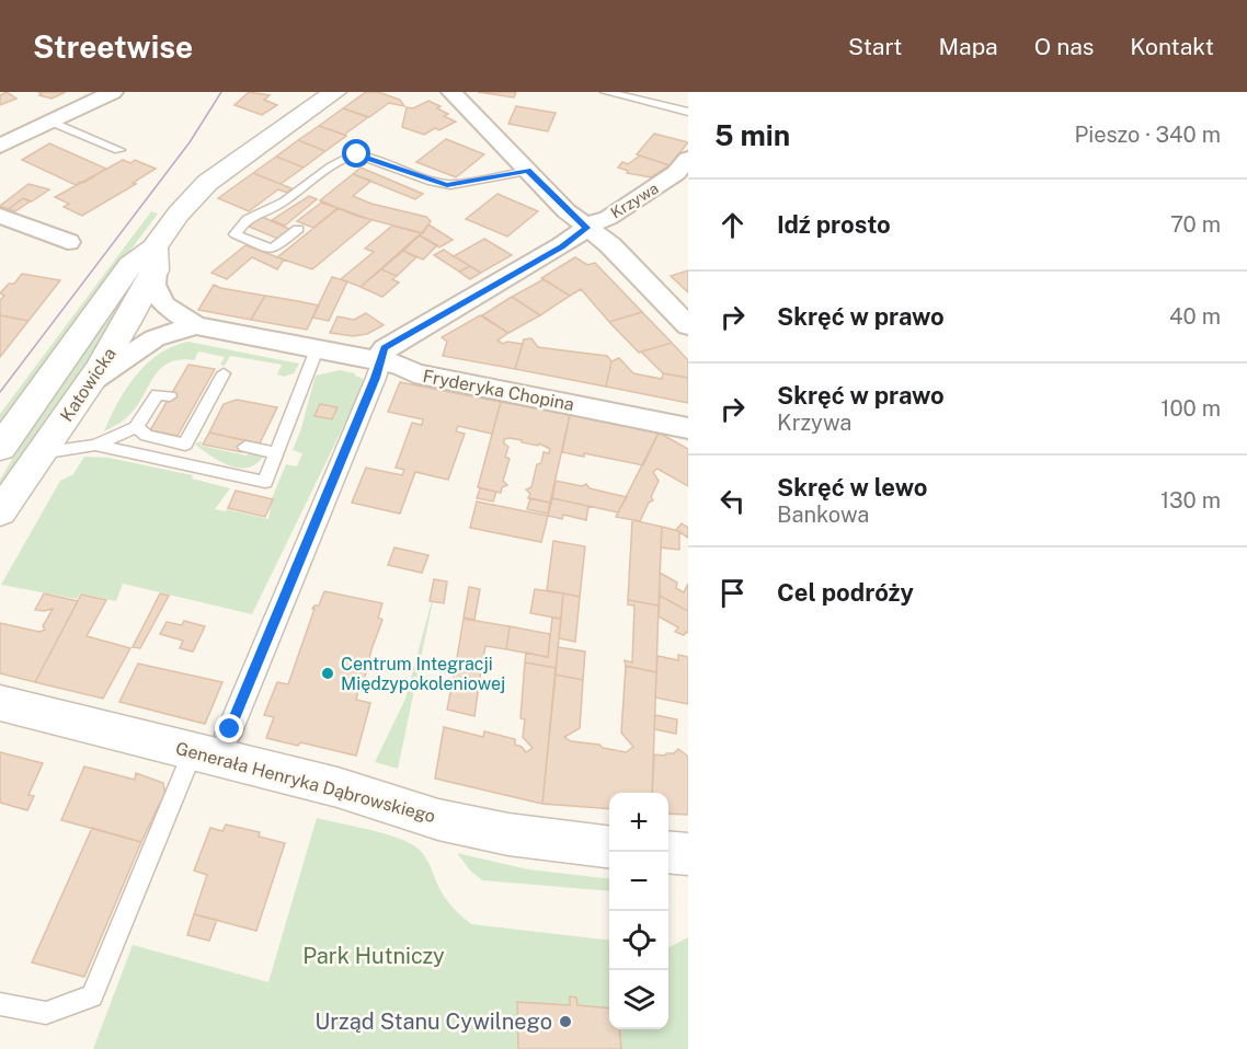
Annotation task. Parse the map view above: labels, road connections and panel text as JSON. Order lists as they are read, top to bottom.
{
  "streets": {
    "street": [
      "Krzywa",
      "Katowicka",
      "Fryderyka Chopina",
      "Generała Henryka Dąbrowskiego"
    ]
  },
  "crossings": [
    ["Krzywa", "Fryderyka Chopina"]
  ],
  "parks": ["Park Hutniczy"],
  "places": ["Centrum Integracji Międzypokoleniowej", "Urząd Stanu Cywilnego"],
  "page": {
    "header": "Streetwise",
    "nav": [
      "Start",
      "Mapa",
      "O nas",
      "Kontakt"
    ],
    "heading": ["5 min", "Pieszo · 340 m"],
    "list": [
      ["Idź prosto", "70 m"],
      ["Skręć w prawo", "40 m"],
      ["Skręć w prawo", "Krzywa", "100 m"],
      ["Skręć w lewo", "Bankowa", "130 m"],
      "Cel podróży"
    ],
    "map_buttons": ["+", "−"]
  }
}
